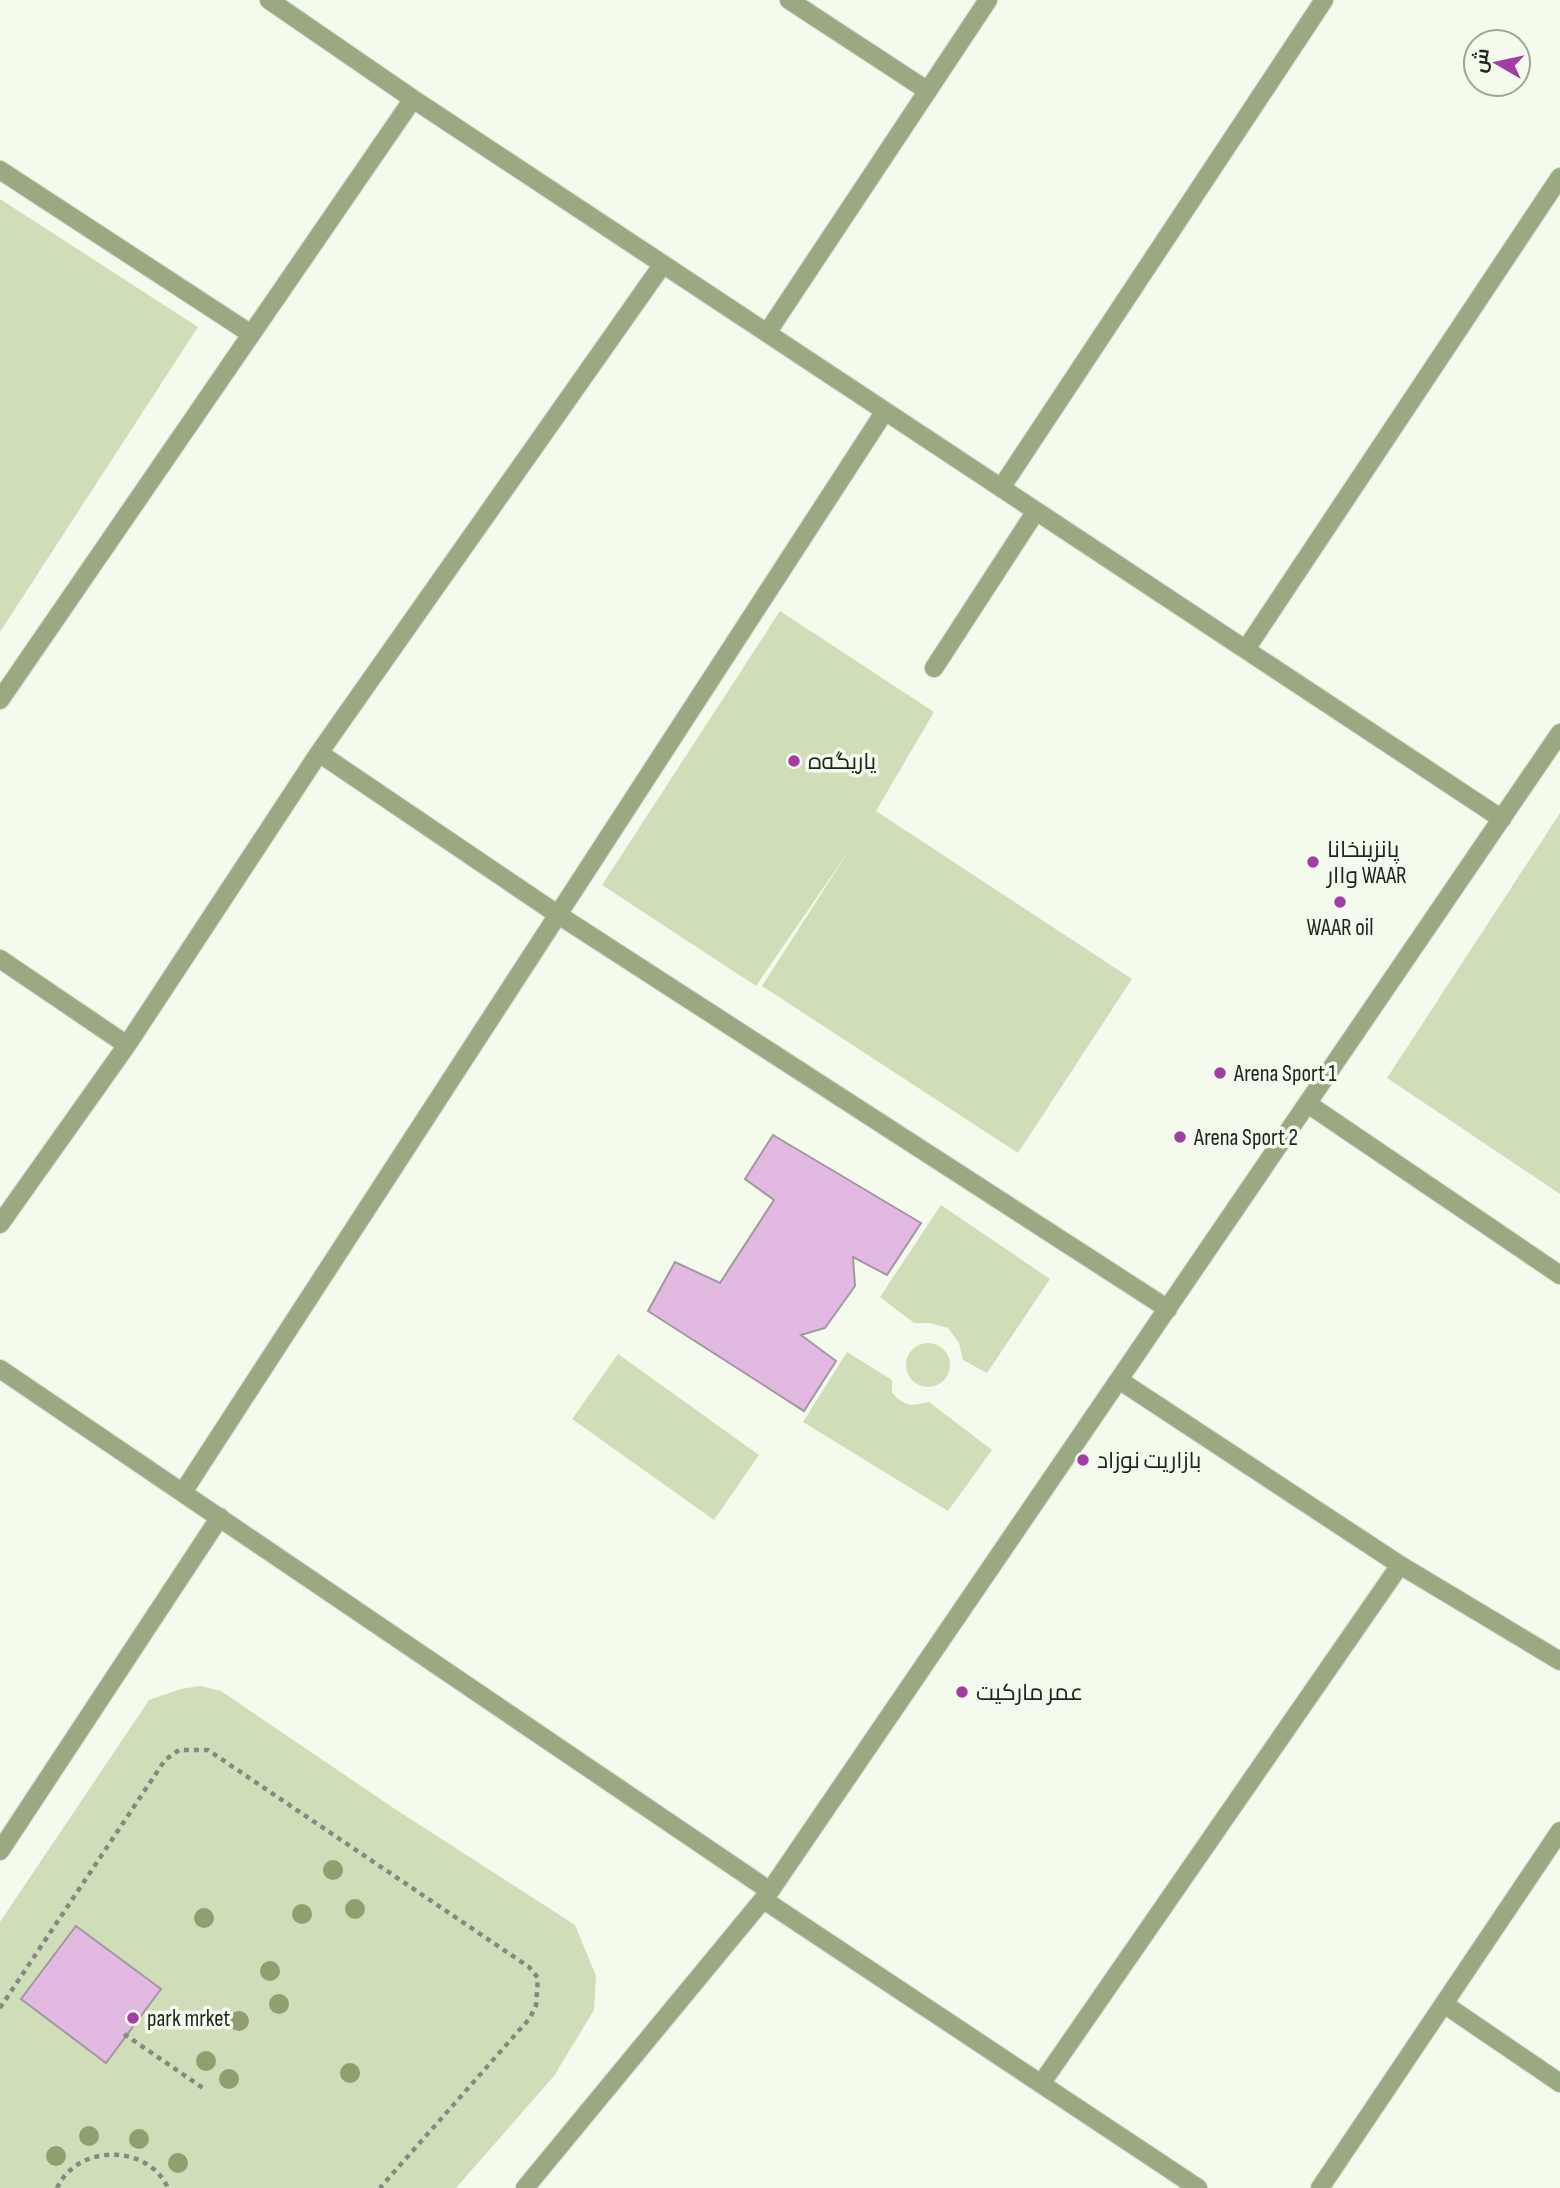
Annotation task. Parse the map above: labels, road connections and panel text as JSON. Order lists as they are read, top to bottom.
{
  "places": [
    "یاریگه‌ه",
    "پانزینخانا واار WAAR",
    "WAAR oil",
    "Arena Sport 1",
    "Arena Sport 2",
    "بازاريت نوزاد",
    "عمر ماركيت",
    "park mrket"
  ],
  "north": "left"
}
